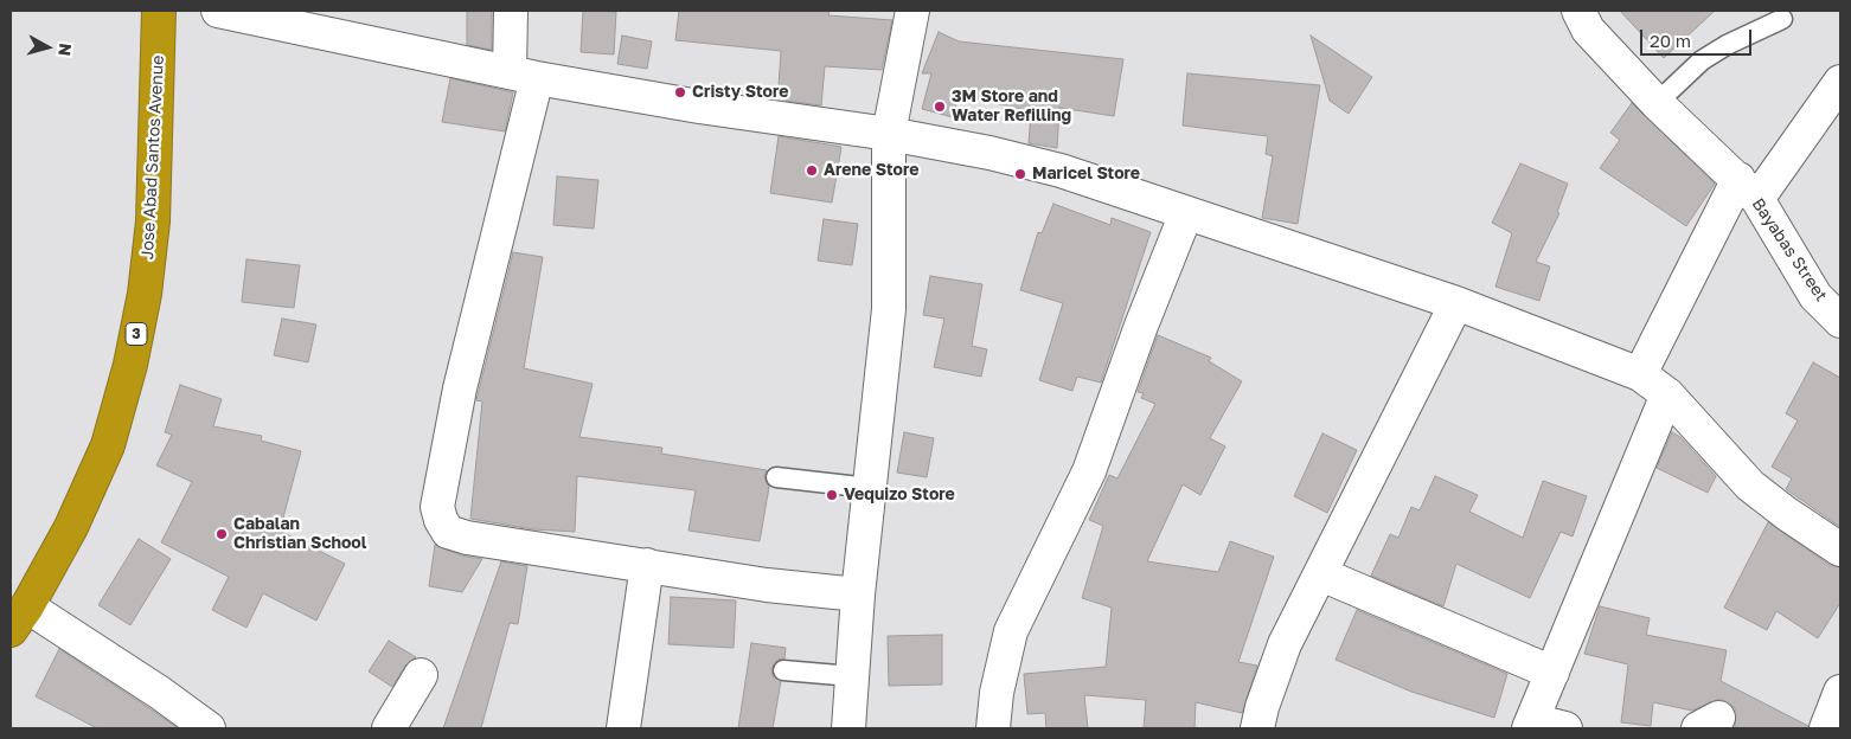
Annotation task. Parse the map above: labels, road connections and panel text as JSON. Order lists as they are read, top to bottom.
{
  "streets": {
    "highway": ["Jose Abad Santos Avenue", "3"],
    "street": ["Bayabas Street"]
  },
  "places": [
    "Cristy Store",
    "3M Store and Water Refilling",
    "Arene Store",
    "Maricel Store",
    "Vequizo Store",
    "Cabalan Christian School"
  ],
  "scale_bar": "20 m",
  "north": "right"
}
